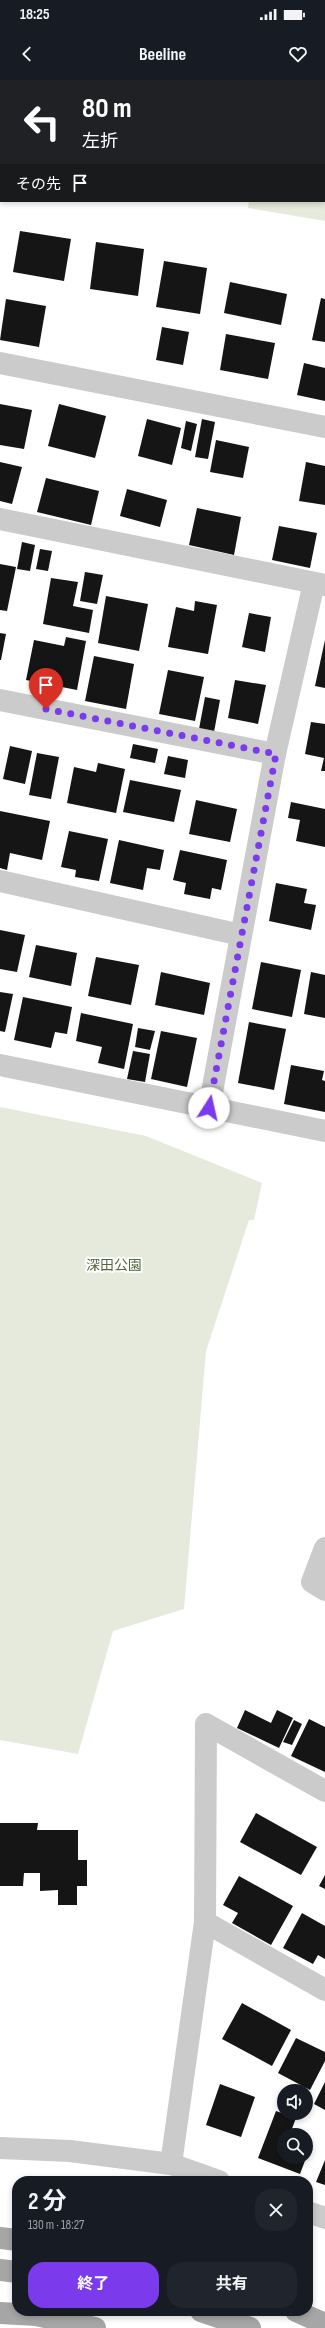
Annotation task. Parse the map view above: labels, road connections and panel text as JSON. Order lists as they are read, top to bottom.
{
  "parks": ["深田公園"],
  "page": {
    "status": "18:25",
    "header": "Beeline",
    "turn": ["80 m", "左折"],
    "then": "その先",
    "heading": ["2 分", "130 m · 18:27"],
    "buttons": ["終了", "共有"]
  }
}
